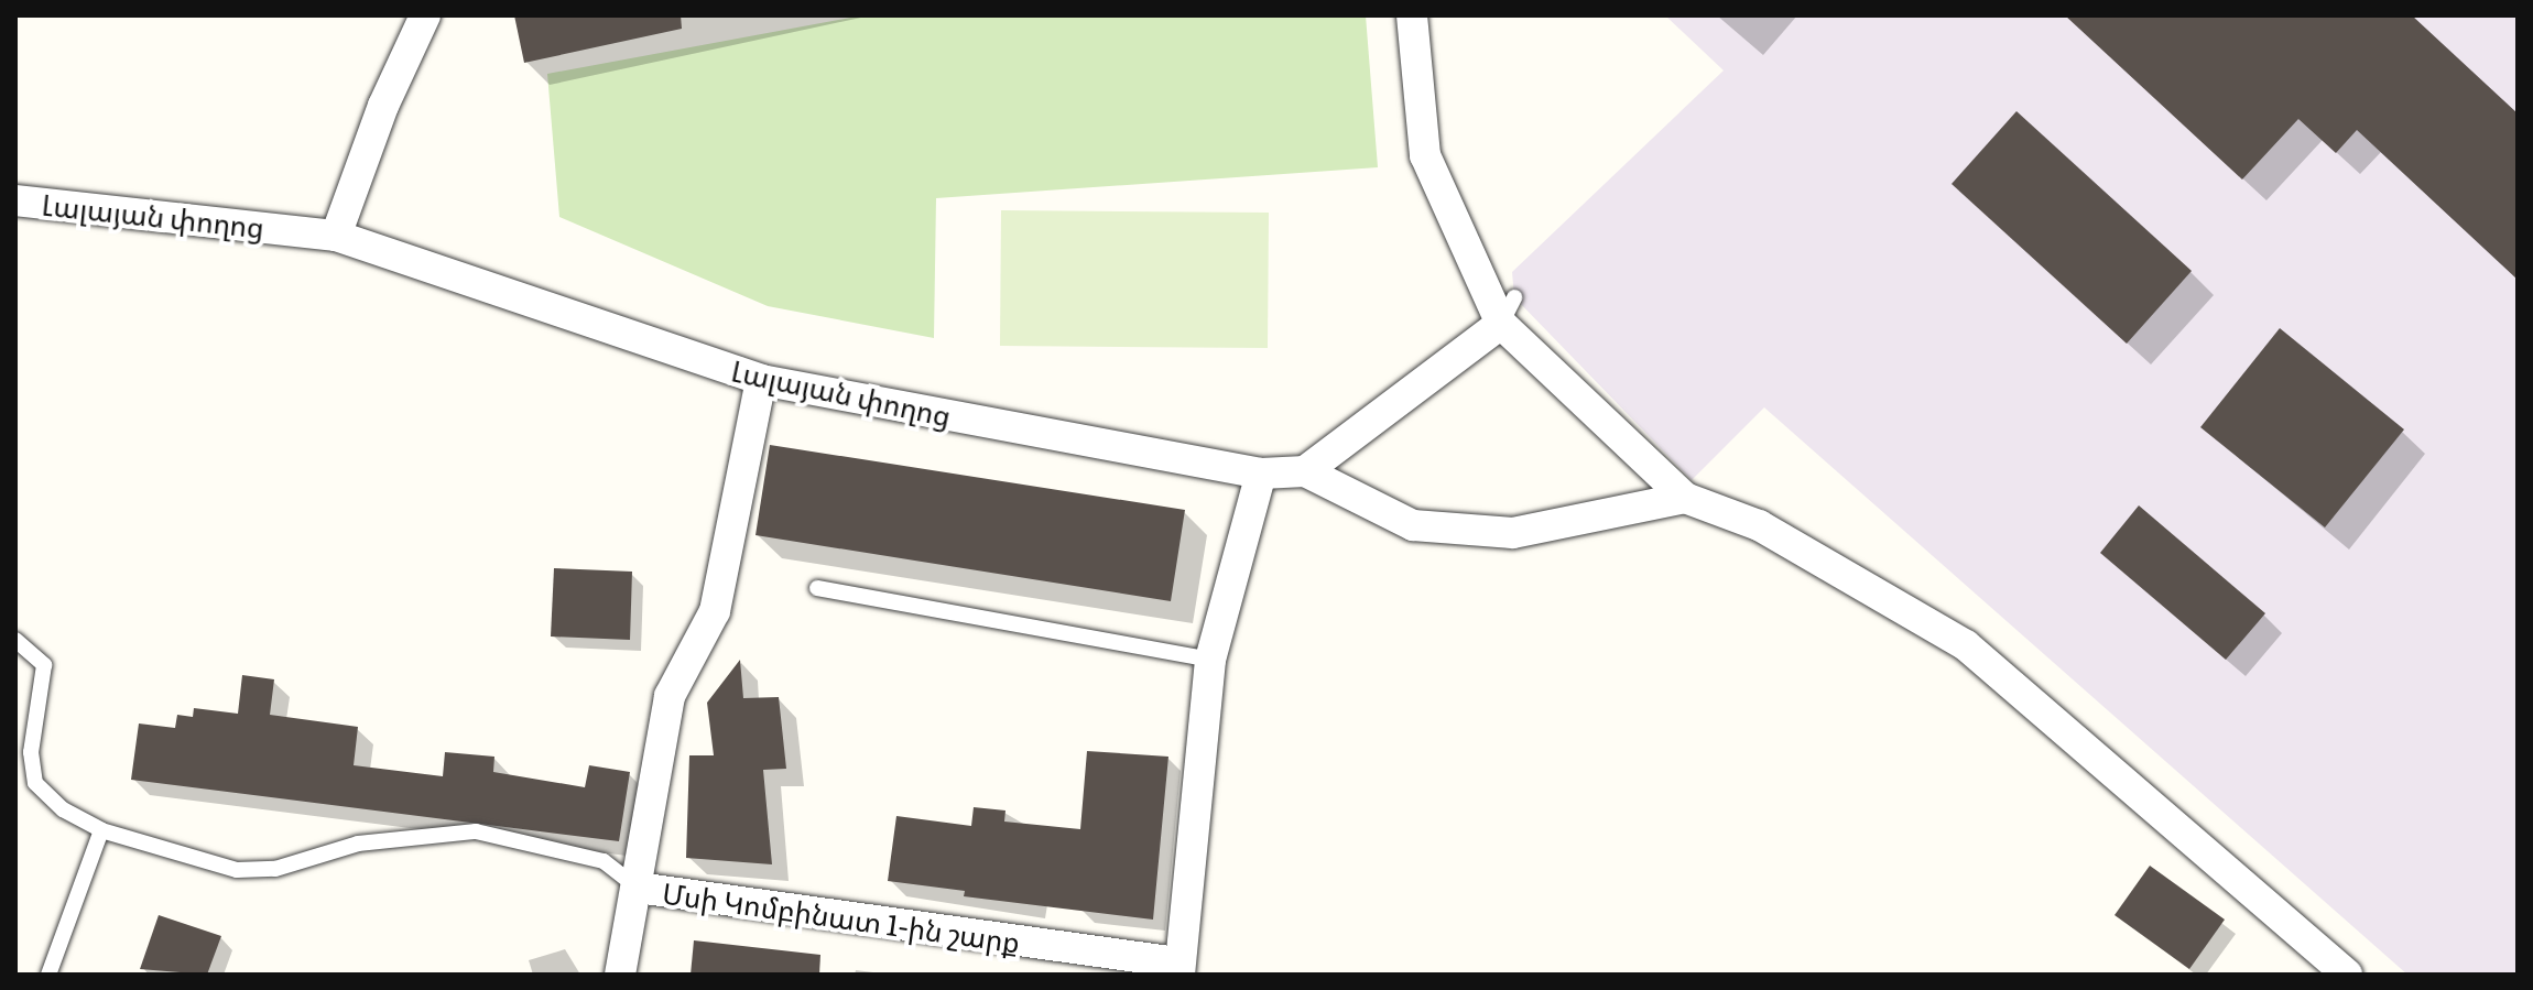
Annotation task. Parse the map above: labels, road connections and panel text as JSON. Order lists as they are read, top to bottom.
{
  "streets": {
    "street": ["Լալայան փողոց", "Մսի Կոմբինատ 1-ին շարք"]
  }
}
